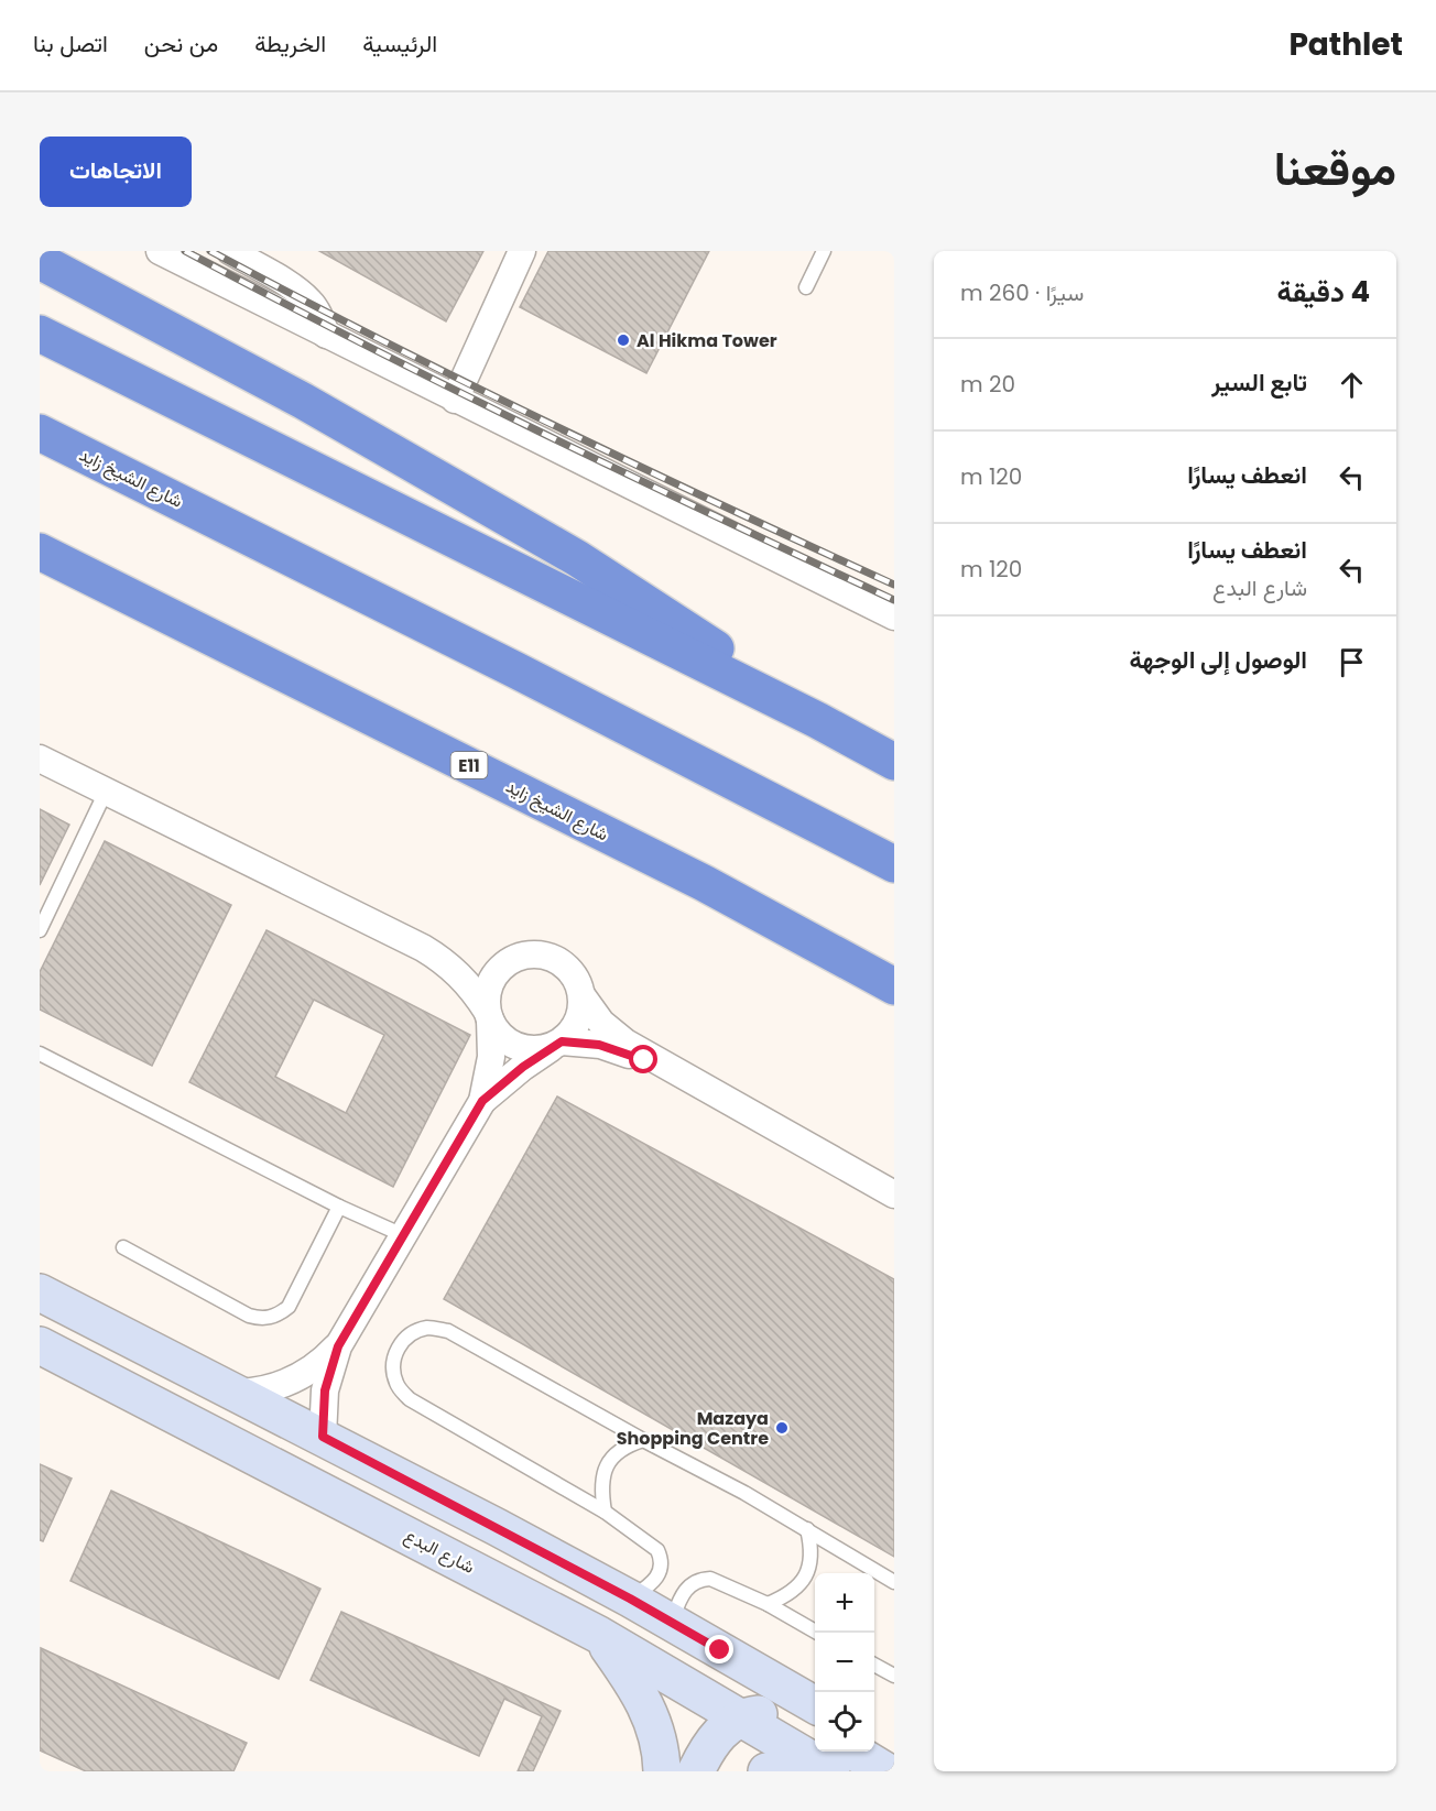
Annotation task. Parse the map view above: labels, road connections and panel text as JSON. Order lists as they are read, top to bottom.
{
  "streets": {
    "highway": ["شارع الشيخ زايد", "E11"],
    "main road": ["شارع البدع"]
  },
  "places": ["Al Hikma Tower", "Mazaya Shopping Centre"],
  "page": {
    "header": "Pathlet",
    "nav": [
      "الرئيسية",
      "الخريطة",
      "من نحن",
      "اتصل بنا"
    ],
    "title": "موقعنا",
    "buttons": "الاتجاهات",
    "heading": ["4 دقيقة", "سيرًا · 260 m"],
    "list": [
      ["تابع السير", "20 m"],
      ["انعطف يسارًا", "120 m"],
      ["انعطف يسارًا", "شارع البدع", "120 m"],
      "الوصول إلى الوجهة"
    ],
    "map_buttons": ["+", "−"]
  }
}
